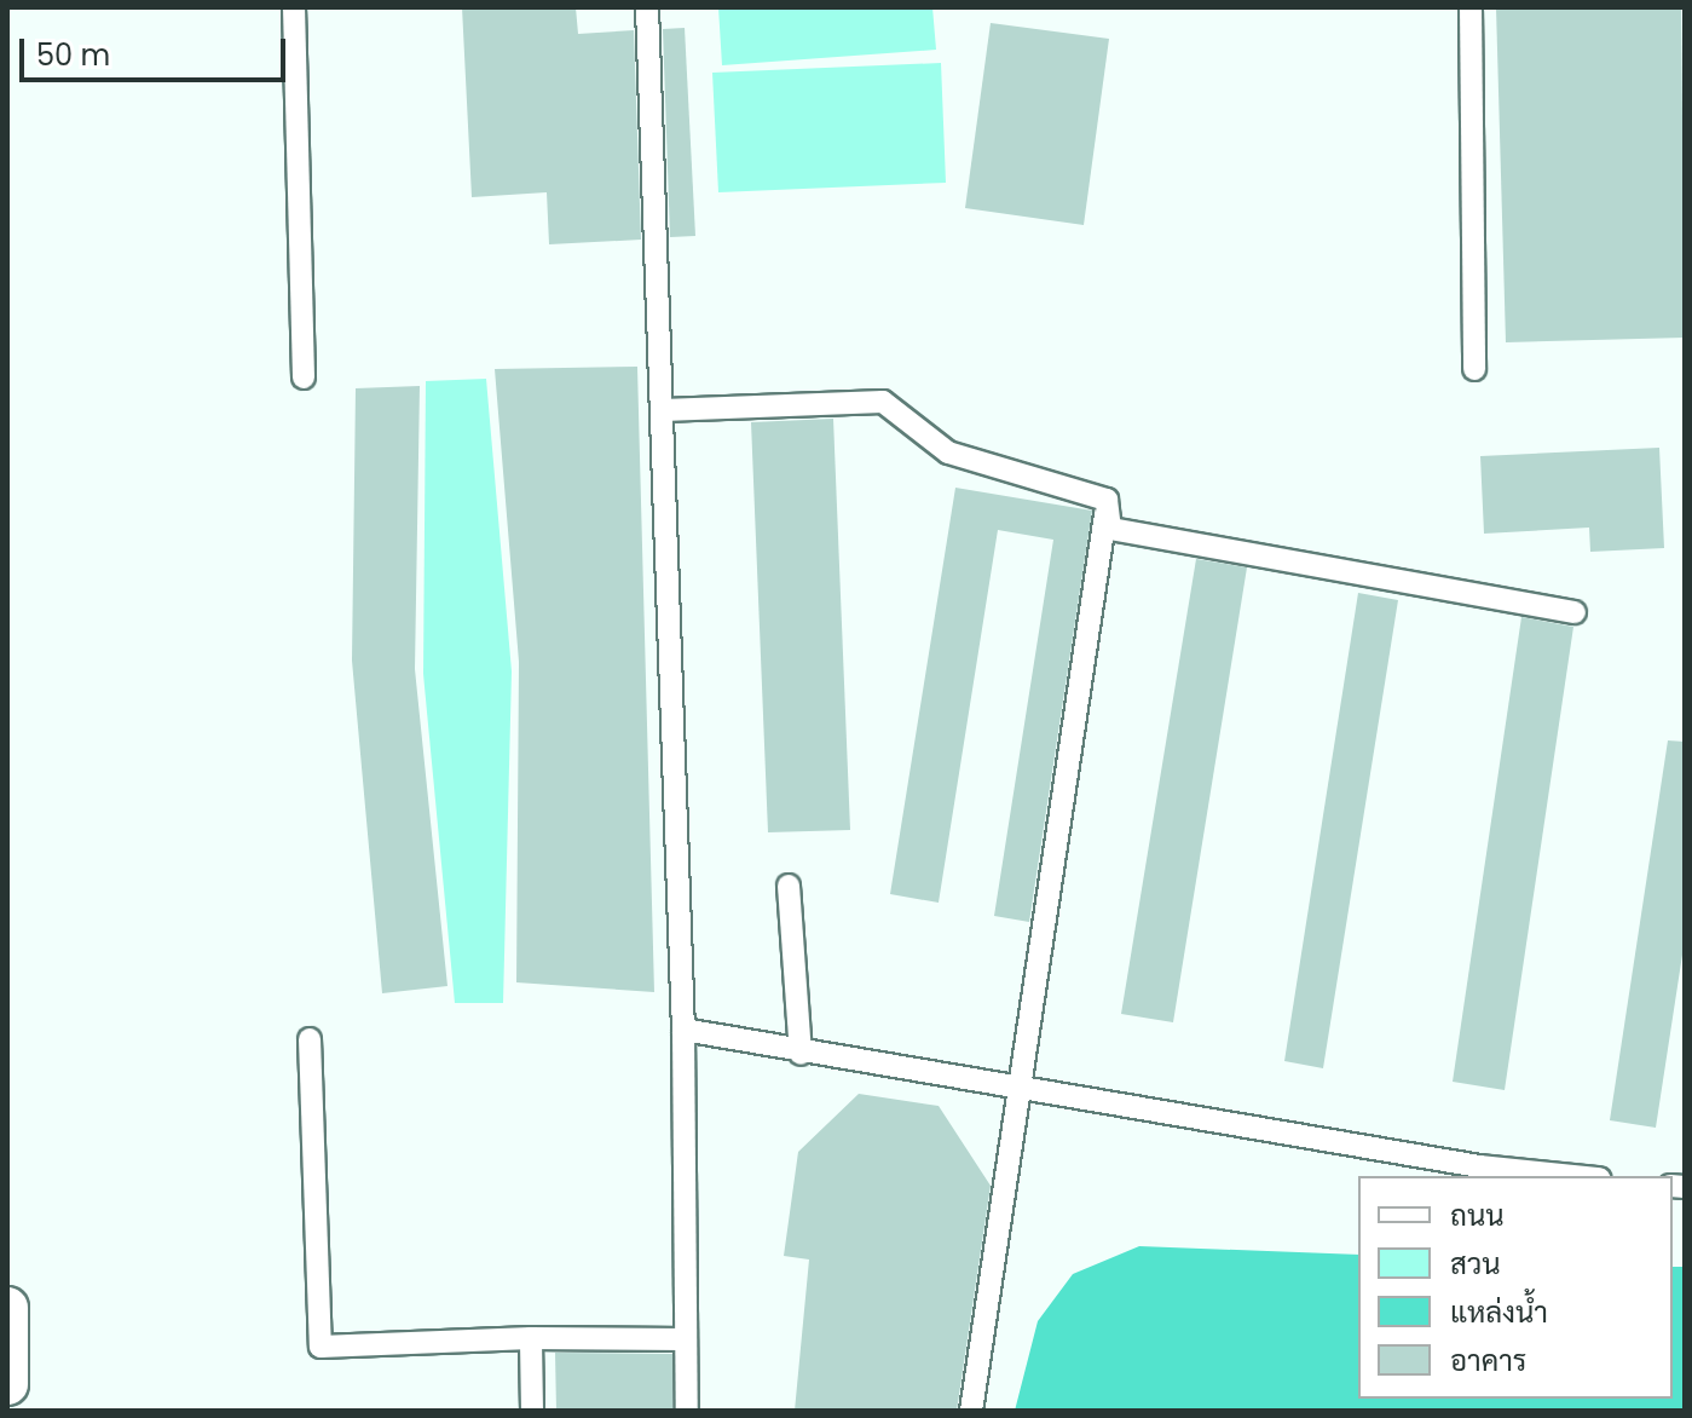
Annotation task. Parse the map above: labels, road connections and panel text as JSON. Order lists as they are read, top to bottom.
{
  "legend": [
    "ถนน",
    "สวน",
    "แหล่งน้ำ",
    "อาคาร"
  ],
  "scale_bar": "50 m"
}
